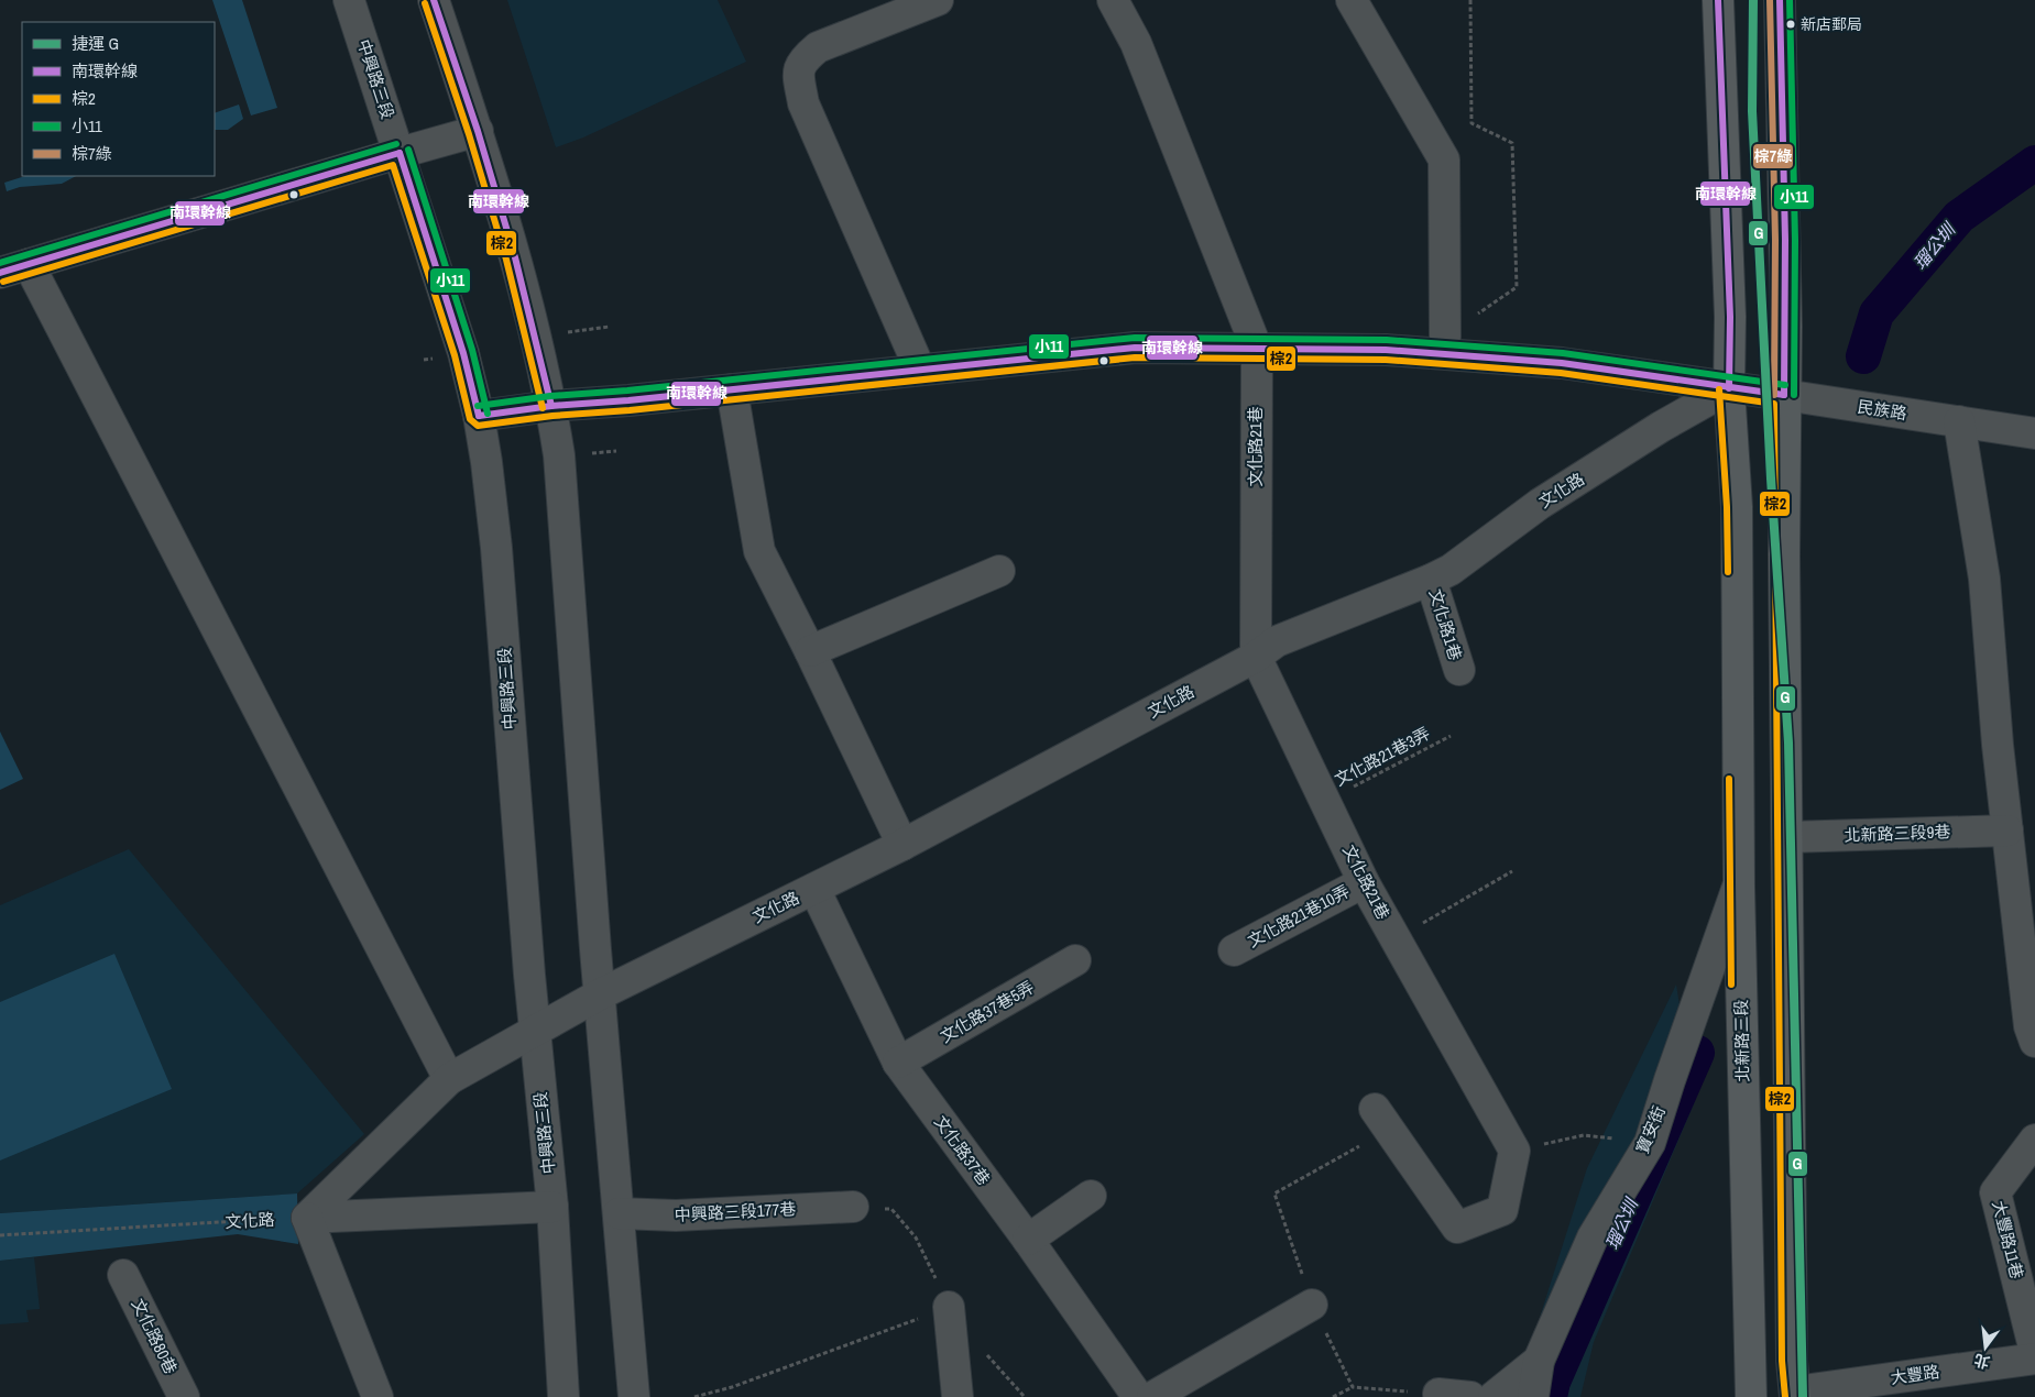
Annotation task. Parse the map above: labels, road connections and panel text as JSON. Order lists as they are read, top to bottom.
{
  "streets": {
    "main road": ["北新路三段"],
    "street": [
      "中興路三段",
      "民族路",
      "文化路21巷",
      "文化路",
      "文化路1巷",
      "北新路三段9巷",
      "文化路21巷10弄",
      "文化路37巷5弄",
      "寶安街",
      "文化路37巷",
      "中興路三段177巷",
      "大豐路11巷",
      "文化路80巷",
      "大豐路"
    ],
    "path": ["文化路21巷3弄"]
  },
  "crossings": [
    ["中興路三段", "民族路"],
    ["中興路三段", "文化路"],
    ["民族路", "文化路21巷"],
    ["民族路", "文化路"],
    ["民族路", "北新路三段"],
    ["文化路21巷", "文化路"],
    ["文化路21巷", "文化路21巷3弄"],
    ["文化路21巷", "文化路21巷10弄"],
    ["文化路", "文化路1巷"],
    ["文化路", "北新路三段"],
    ["文化路", "文化路37巷"],
    ["文化路37巷5弄", "文化路37巷"],
    ["北新路三段", "寶安街"]
  ],
  "water": ["瑠公圳"],
  "places": ["新店郵局"],
  "lines": [
    "metro line G",
    "transit line 南環幹線",
    "transit line 小11",
    "transit line 棕7綠",
    "transit line 棕2"
  ],
  "legend": [
    "捷運 G",
    "南環幹線",
    "棕2",
    "小11",
    "棕7綠"
  ],
  "north": "bottom"
}
